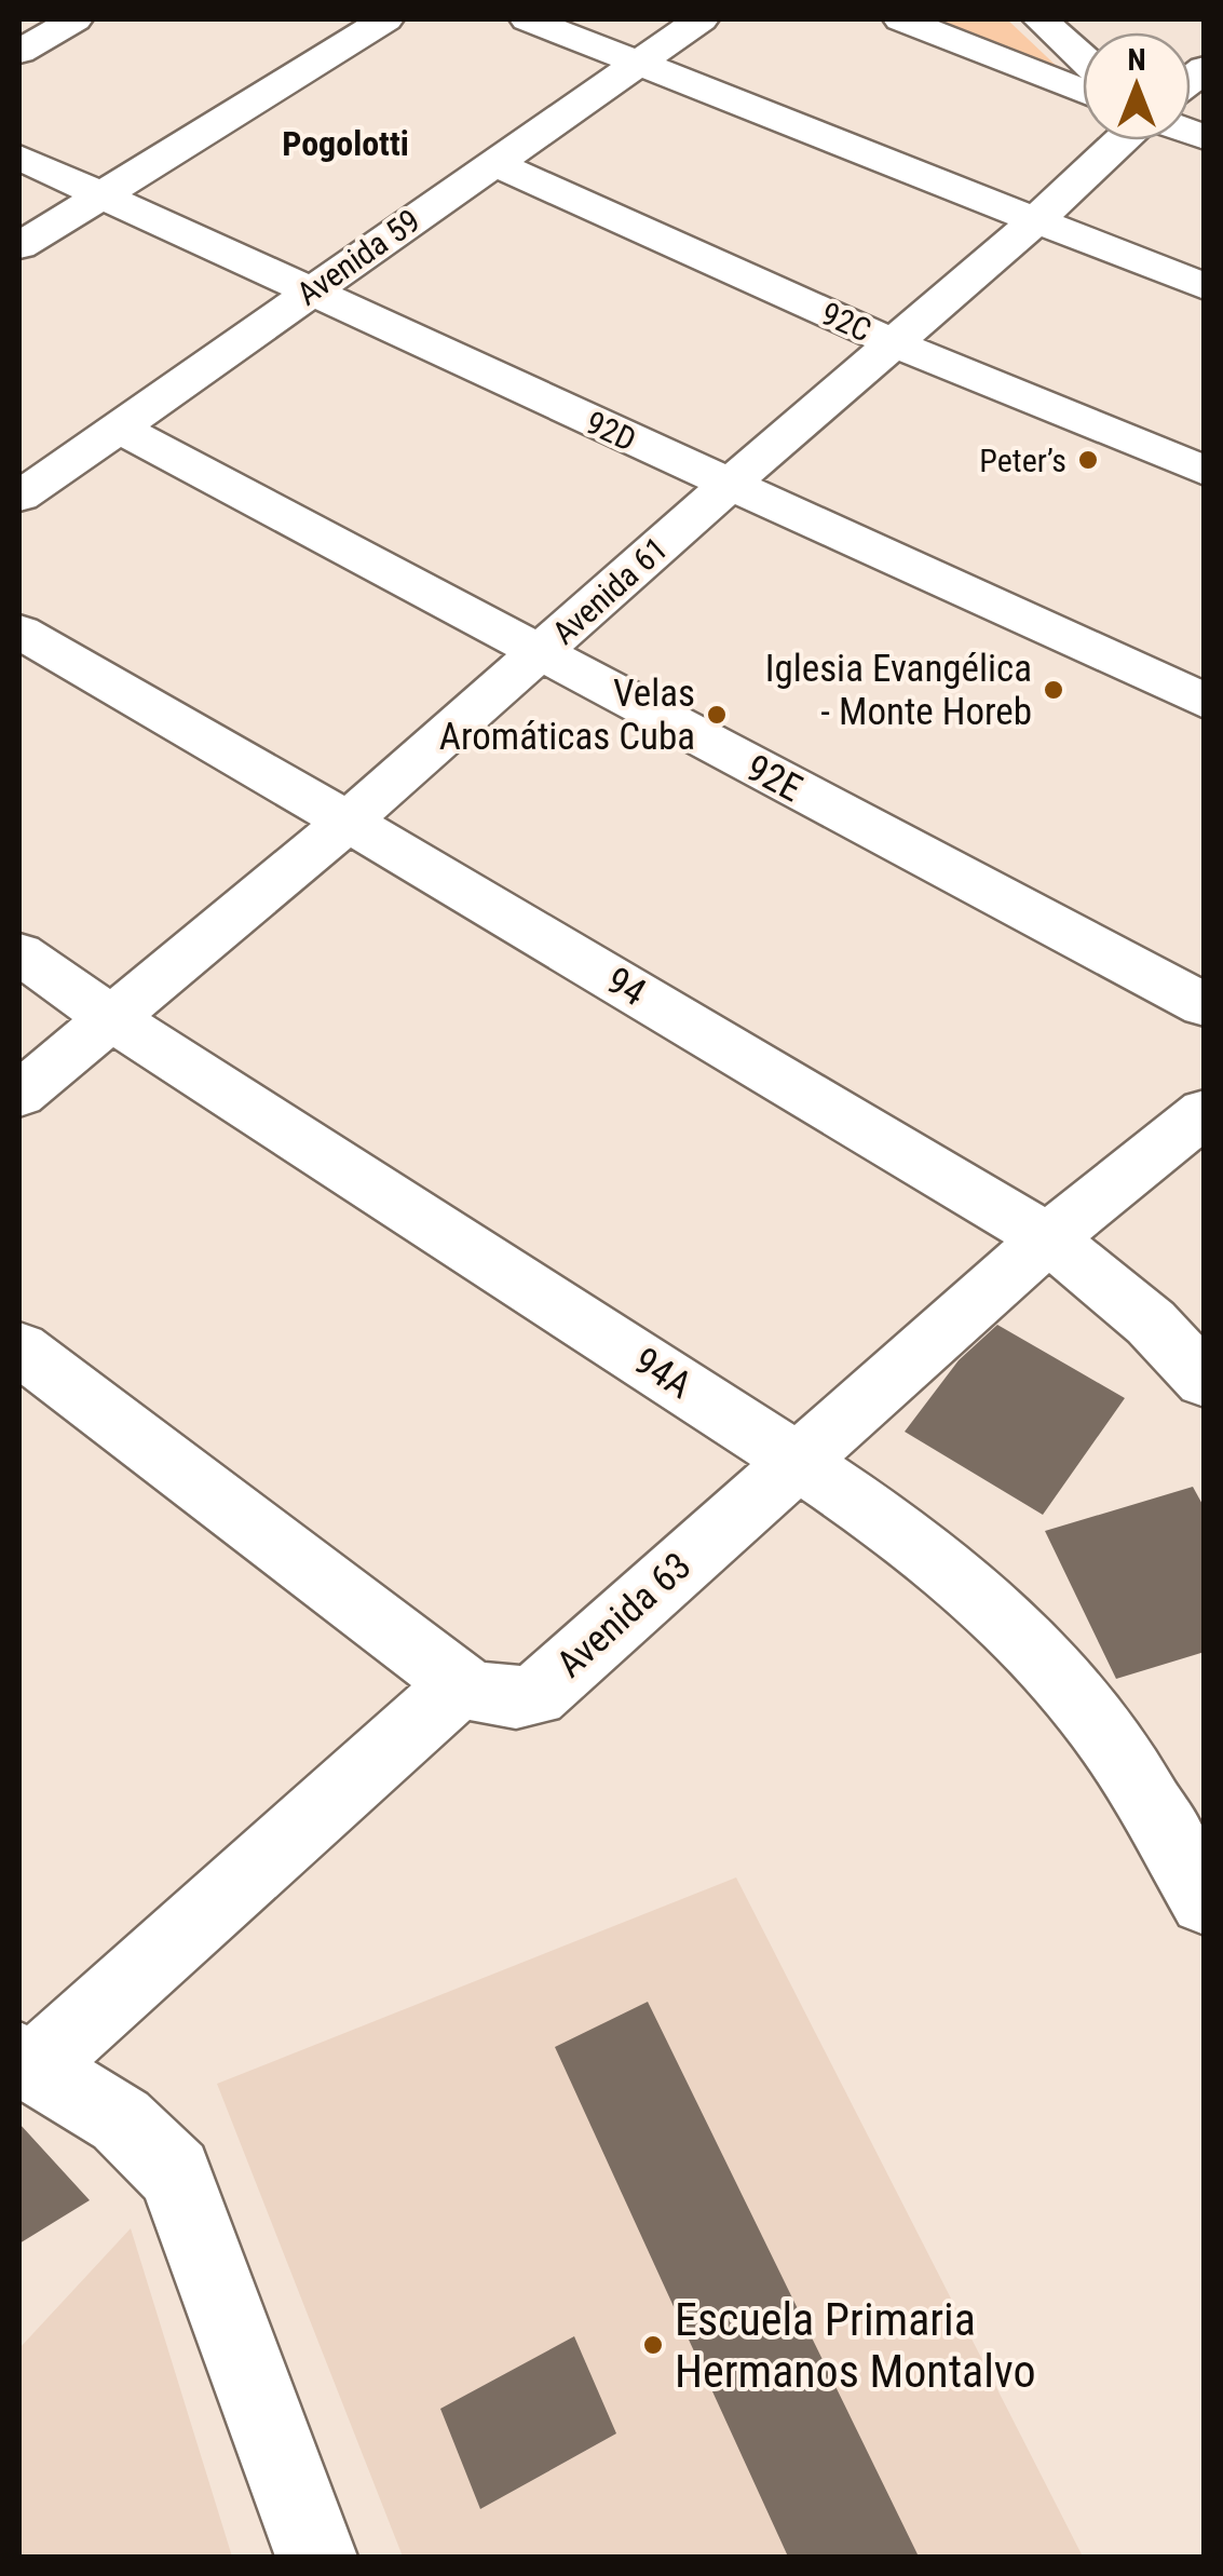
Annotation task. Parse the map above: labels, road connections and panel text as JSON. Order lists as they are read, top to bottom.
{
  "streets": {
    "street": [
      "Avenida 59",
      "92C",
      "92D",
      "Avenida 61",
      "92E",
      "94",
      "94A",
      "Avenida 63"
    ]
  },
  "crossings": [
    ["Avenida 59", "92C"],
    ["Avenida 59", "92D"],
    ["Avenida 59", "92E"],
    ["92C", "Avenida 61"],
    ["92D", "Avenida 61"],
    ["Avenida 61", "92E"],
    ["Avenida 61", "94"],
    ["Avenida 61", "94A"],
    ["94", "Avenida 63"],
    ["94A", "Avenida 63"]
  ],
  "districts": ["Pogolotti"],
  "places": [
    "Peter’s",
    "Iglesia Evangélica - Monte Horeb",
    "Velas Aromáticas Cuba",
    "Escuela Primaria Hermanos Montalvo"
  ],
  "north": "top"
}
